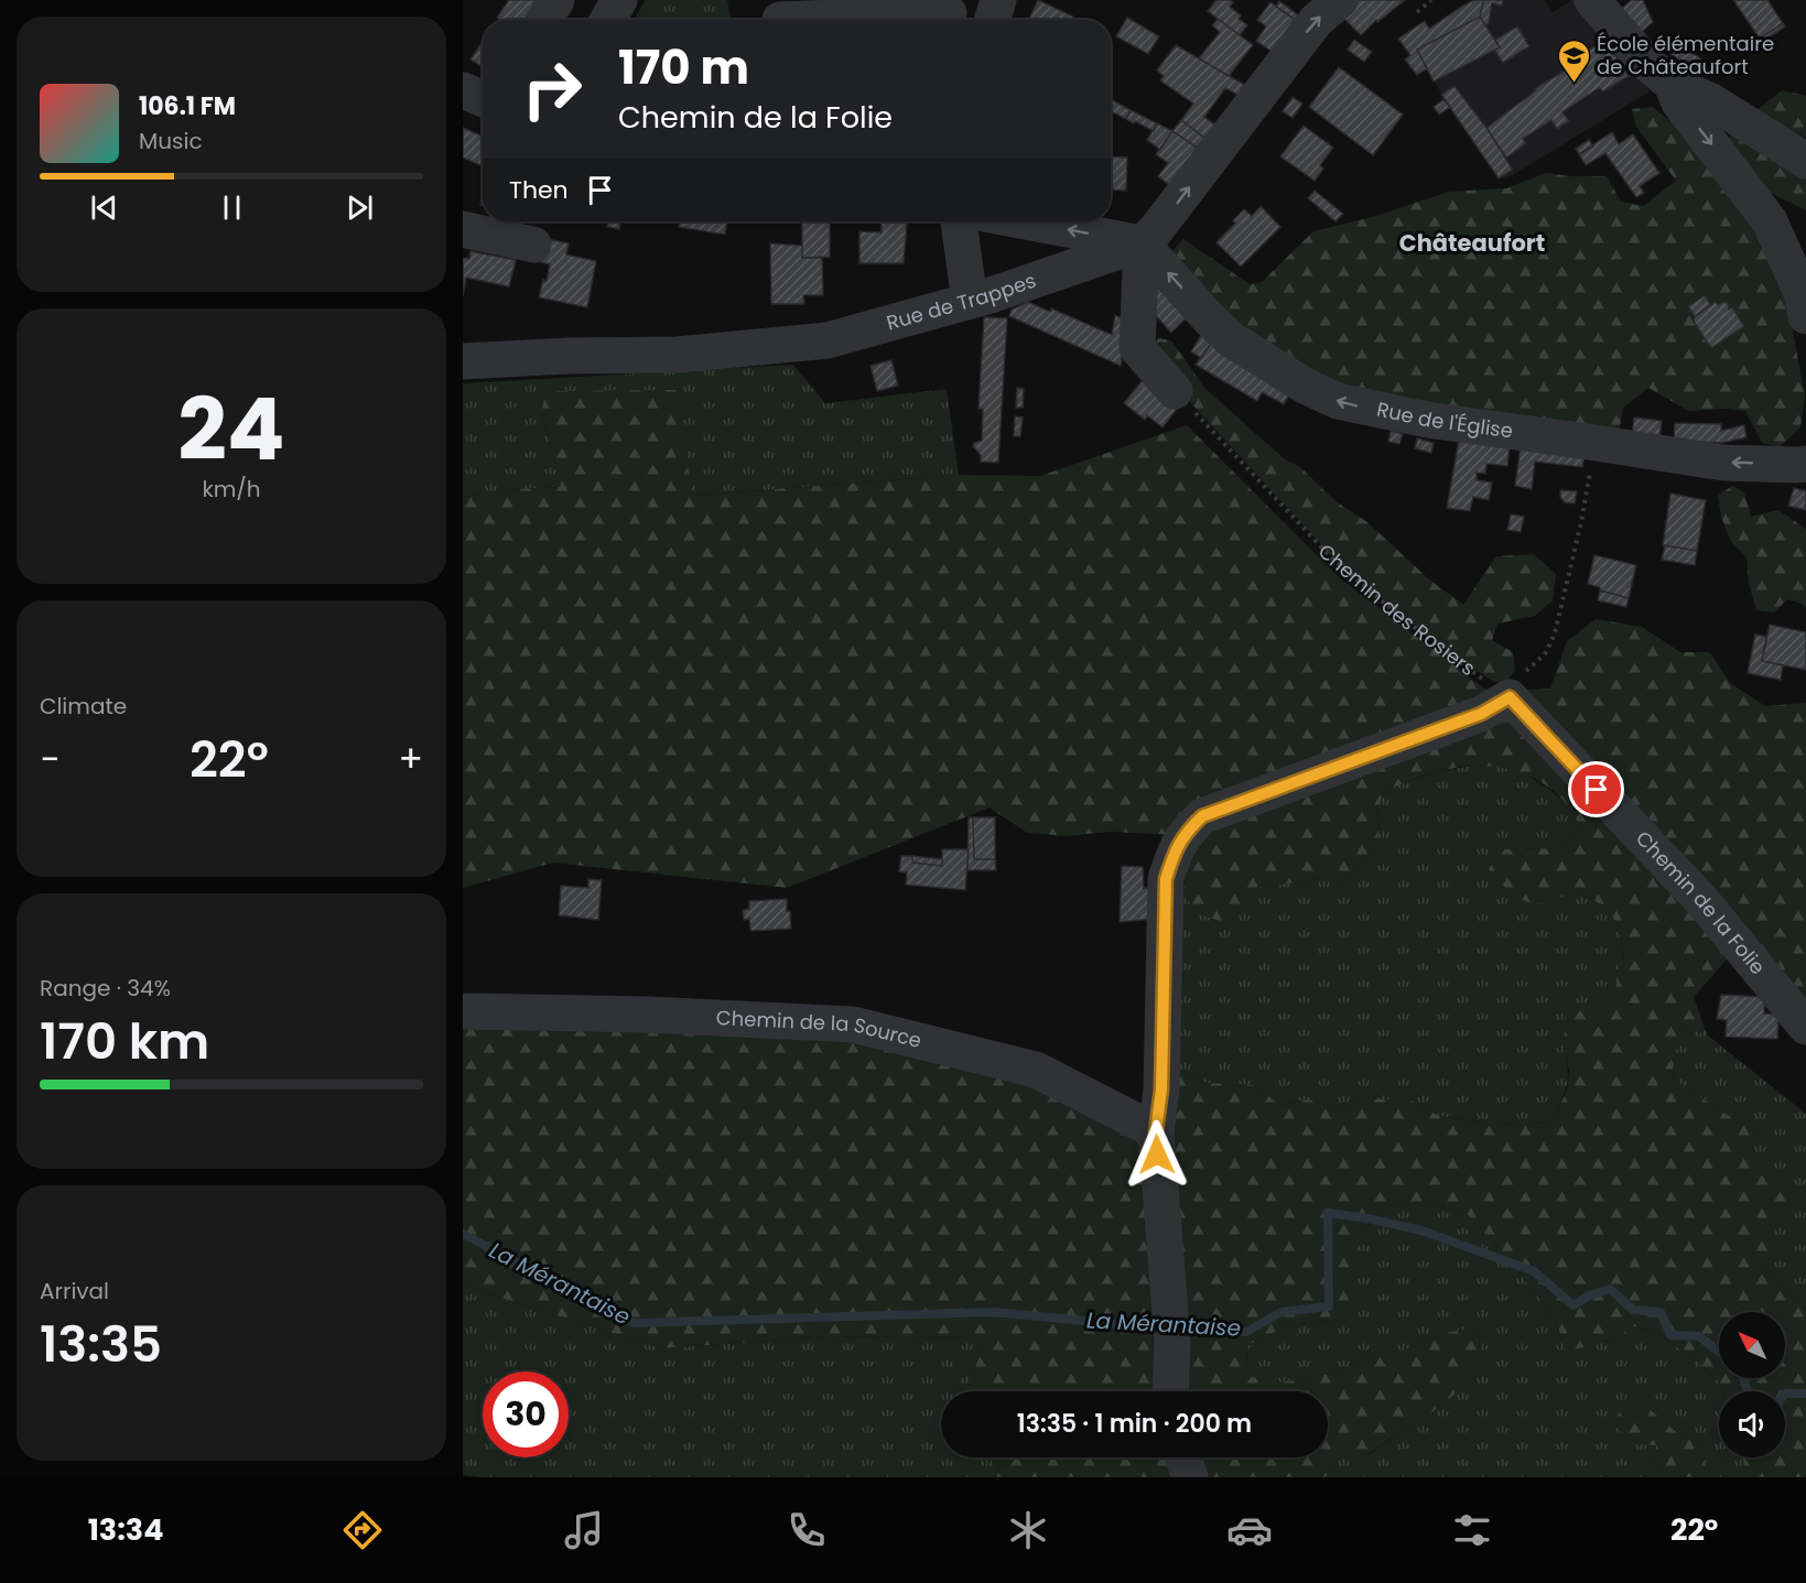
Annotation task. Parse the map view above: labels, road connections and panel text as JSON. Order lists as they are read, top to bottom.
{
  "streets": {
    "street": [
      "Rue de Trappes",
      "Rue de l'Église",
      "Chemin de la Folie",
      "Chemin de la Source"
    ],
    "path": ["Chemin des Rosiers"]
  },
  "crossings": [
    ["Rue de Trappes", "Rue de l'Église"],
    ["Chemin des Rosiers", "Chemin de la Folie"]
  ],
  "one_way": ["Rue de l'Église"],
  "districts": ["Châteaufort"],
  "water": ["La Mérantaise"],
  "places": {
    "school or university": ["École élémentaire de Châteaufort"]
  },
  "north": "top left",
  "page": {
    "turn": ["170 m", "Chemin de la Folie"],
    "song": ["106.1 FM", "Music"],
    "then": "Then",
    "tile": [
      ["24", "km/h"],
      "Climate",
      ["Range · 34%", "170 km"],
      ["Arrival", "13:35"]
    ],
    "heat": ["−", "22°", "+"],
    "limit": "30",
    "trip": "13:35 · 1 min · 200 m",
    "tabs": ["13:34", "22°"]
  }
}
